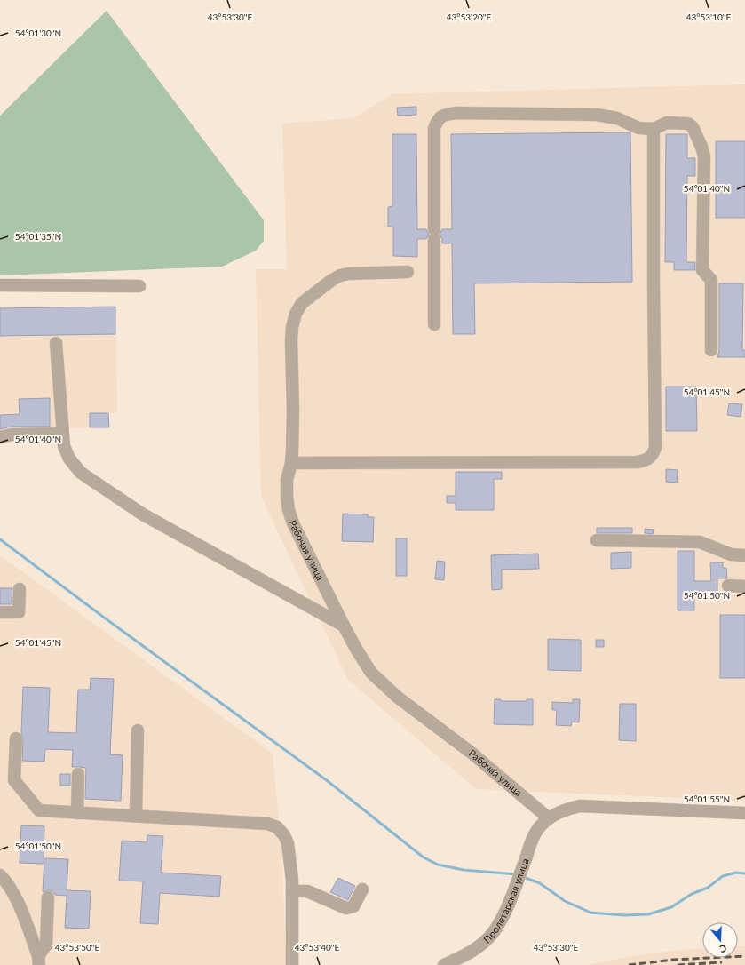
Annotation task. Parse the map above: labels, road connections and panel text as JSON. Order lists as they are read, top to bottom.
{
  "streets": {
    "street": ["Рабочая улица", "Пролетарская улица"]
  },
  "crossings": [
    ["Рабочая улица", "Пролетарская улица"]
  ],
  "north": "bottom",
  "coordinates": [
    "43°53'30\"E",
    "43°53'20\"E",
    "43°53'10\"E",
    "54°01'30\"N",
    "54°01'40\"N",
    "54°01'35\"N",
    "54°01'45\"N",
    "54°01'50\"N",
    "54°01'55\"N",
    "43°53'50\"E",
    "43°53'40\"E"
  ]
}
